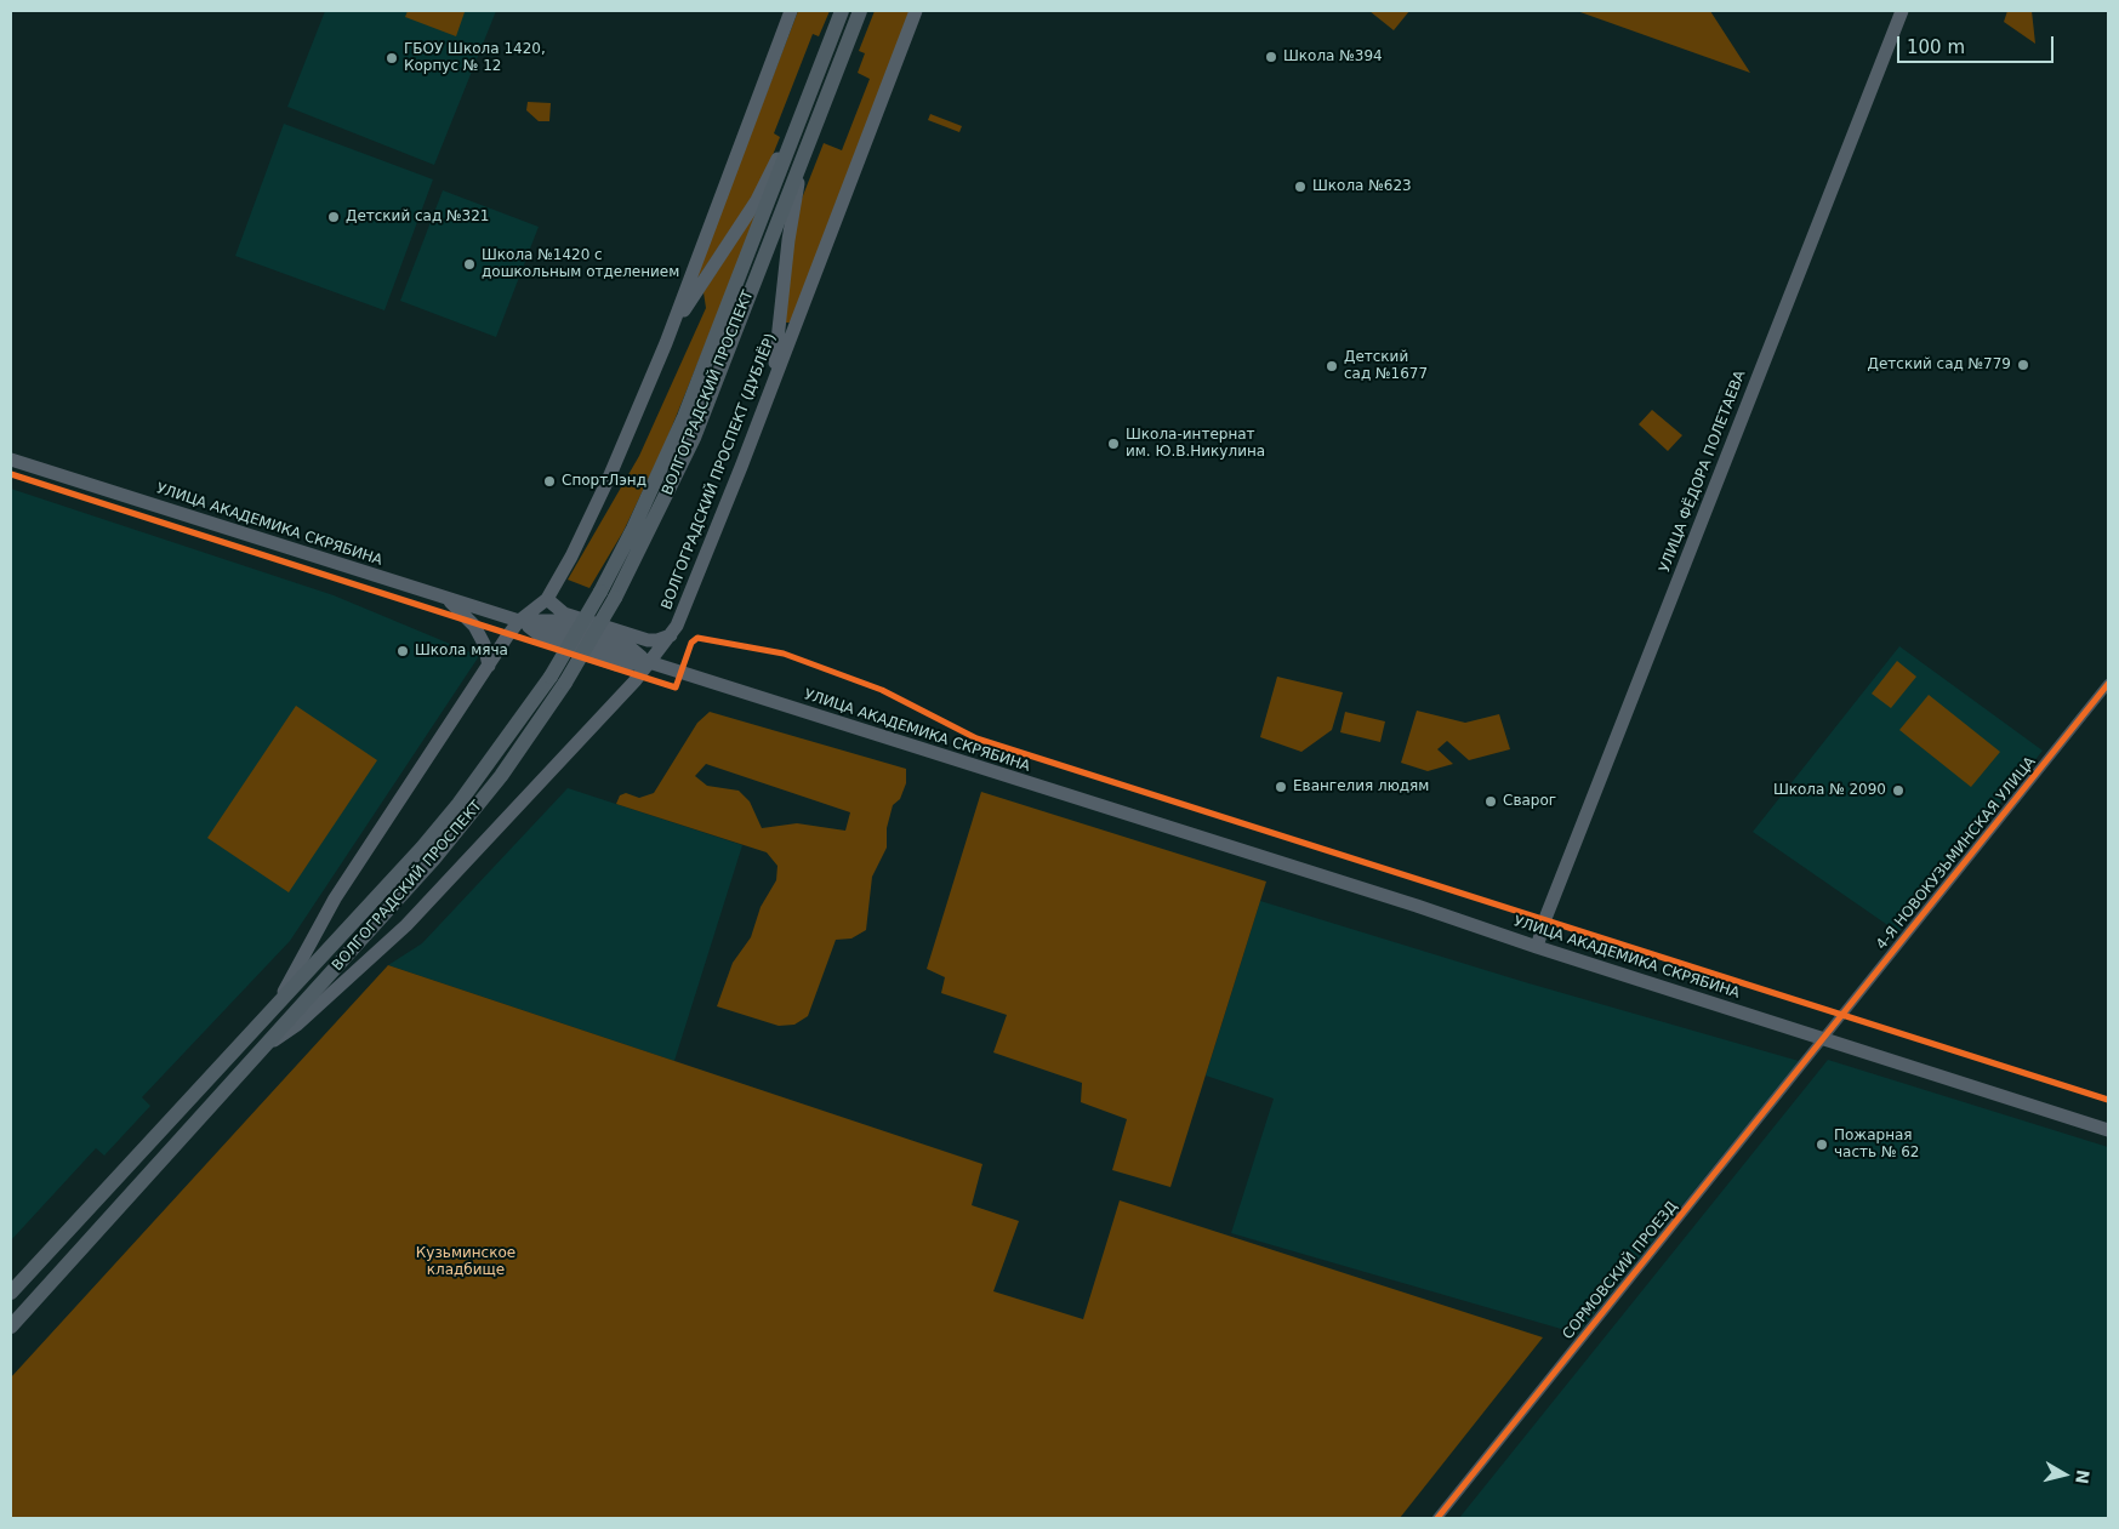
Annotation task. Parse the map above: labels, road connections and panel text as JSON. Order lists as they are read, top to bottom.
{
  "streets": {
    "main road": [
      "ВОЛГОГРАДСКИЙ ПРОСПЕКТ",
      "ВОЛГОГРАДСКИЙ ПРОСПЕКТ (ДУБЛЁР)",
      "УЛИЦА ФЁДОРА ПОЛЕТАЕВА",
      "УЛИЦА АКАДЕМИКА СКРЯБИНА"
    ],
    "street": ["4-Я НОВОКУЗЬМИНСКАЯ УЛИЦА", "СОРМОВСКИЙ ПРОЕЗД"]
  },
  "crossings": [
    ["ВОЛГОГРАДСКИЙ ПРОСПЕКТ", "ВОЛГОГРАДСКИЙ ПРОСПЕКТ (ДУБЛЁР)"],
    ["ВОЛГОГРАДСКИЙ ПРОСПЕКТ (ДУБЛЁР)", "УЛИЦА АКАДЕМИКА СКРЯБИНА"],
    ["УЛИЦА ФЁДОРА ПОЛЕТАЕВА", "УЛИЦА АКАДЕМИКА СКРЯБИНА"],
    ["УЛИЦА АКАДЕМИКА СКРЯБИНА", "4-Я НОВОКУЗЬМИНСКАЯ УЛИЦА"],
    ["УЛИЦА АКАДЕМИКА СКРЯБИНА", "СОРМОВСКИЙ ПРОЕЗД"],
    ["4-Я НОВОКУЗЬМИНСКАЯ УЛИЦА", "СОРМОВСКИЙ ПРОЕЗД"]
  ],
  "parks": ["Кузьминское кладбище"],
  "places": [
    "Школа №394",
    "ГБОУ Школа 1420, Корпус № 12",
    "Школа №623",
    "Детский сад №321",
    "Школа №1420 с дошкольным отделением",
    "Детский сад №779",
    "Детский сад №1677",
    "Школа-интернат им. Ю.В.Никулина",
    "СпортЛэнд",
    "Школа мяча",
    "Евангелия людям",
    "Школа № 2090",
    "Сварог",
    "Пожарная часть № 62"
  ],
  "scale_bar": "100 m",
  "north": "right"
}
